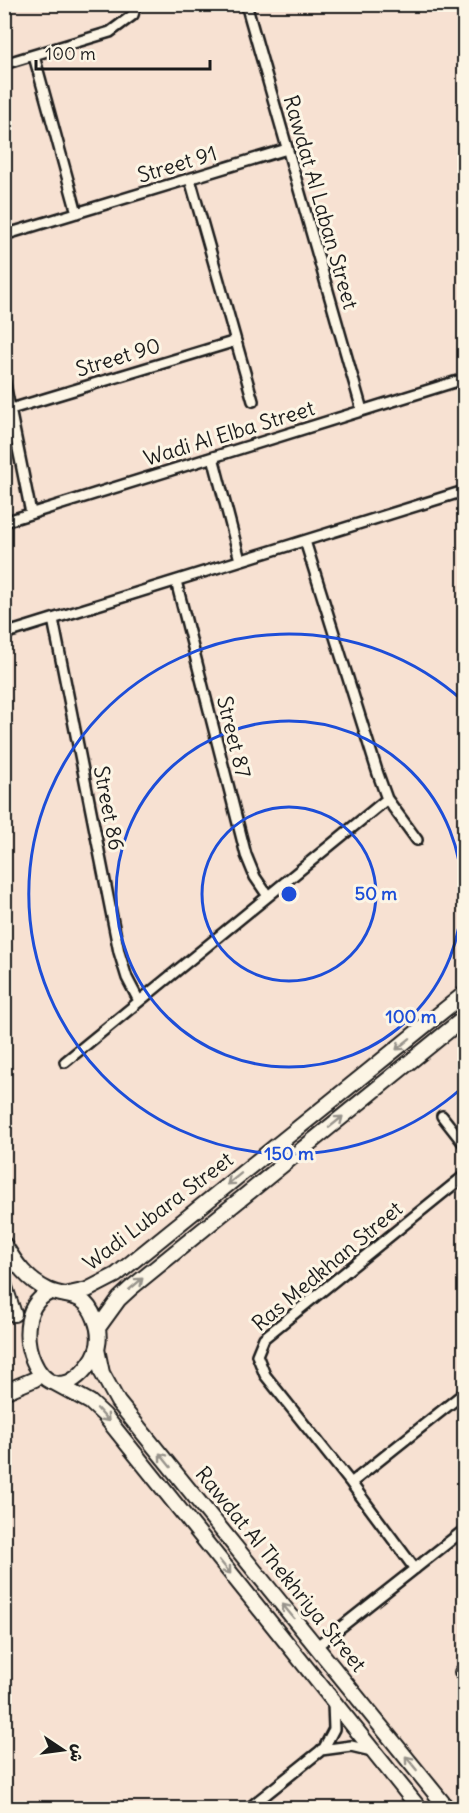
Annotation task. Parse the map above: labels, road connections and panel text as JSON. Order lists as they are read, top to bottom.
{
  "streets": {
    "street": [
      "Street 91",
      "Rawdat Al Laban Street",
      "Street 90",
      "Wadi Al Elba Street",
      "Street 87",
      "Street 86",
      "Wadi Lubara Street",
      "Ras Medkhan Street",
      "Rawdat Al Thekhriya Street"
    ]
  },
  "crossings": [
    ["Street 91", "Rawdat Al Laban Street"],
    ["Rawdat Al Laban Street", "Wadi Al Elba Street"]
  ],
  "scale_bar": "100 m",
  "north": "right",
  "rings": ["50 m", "100 m", "150 m"]
}
